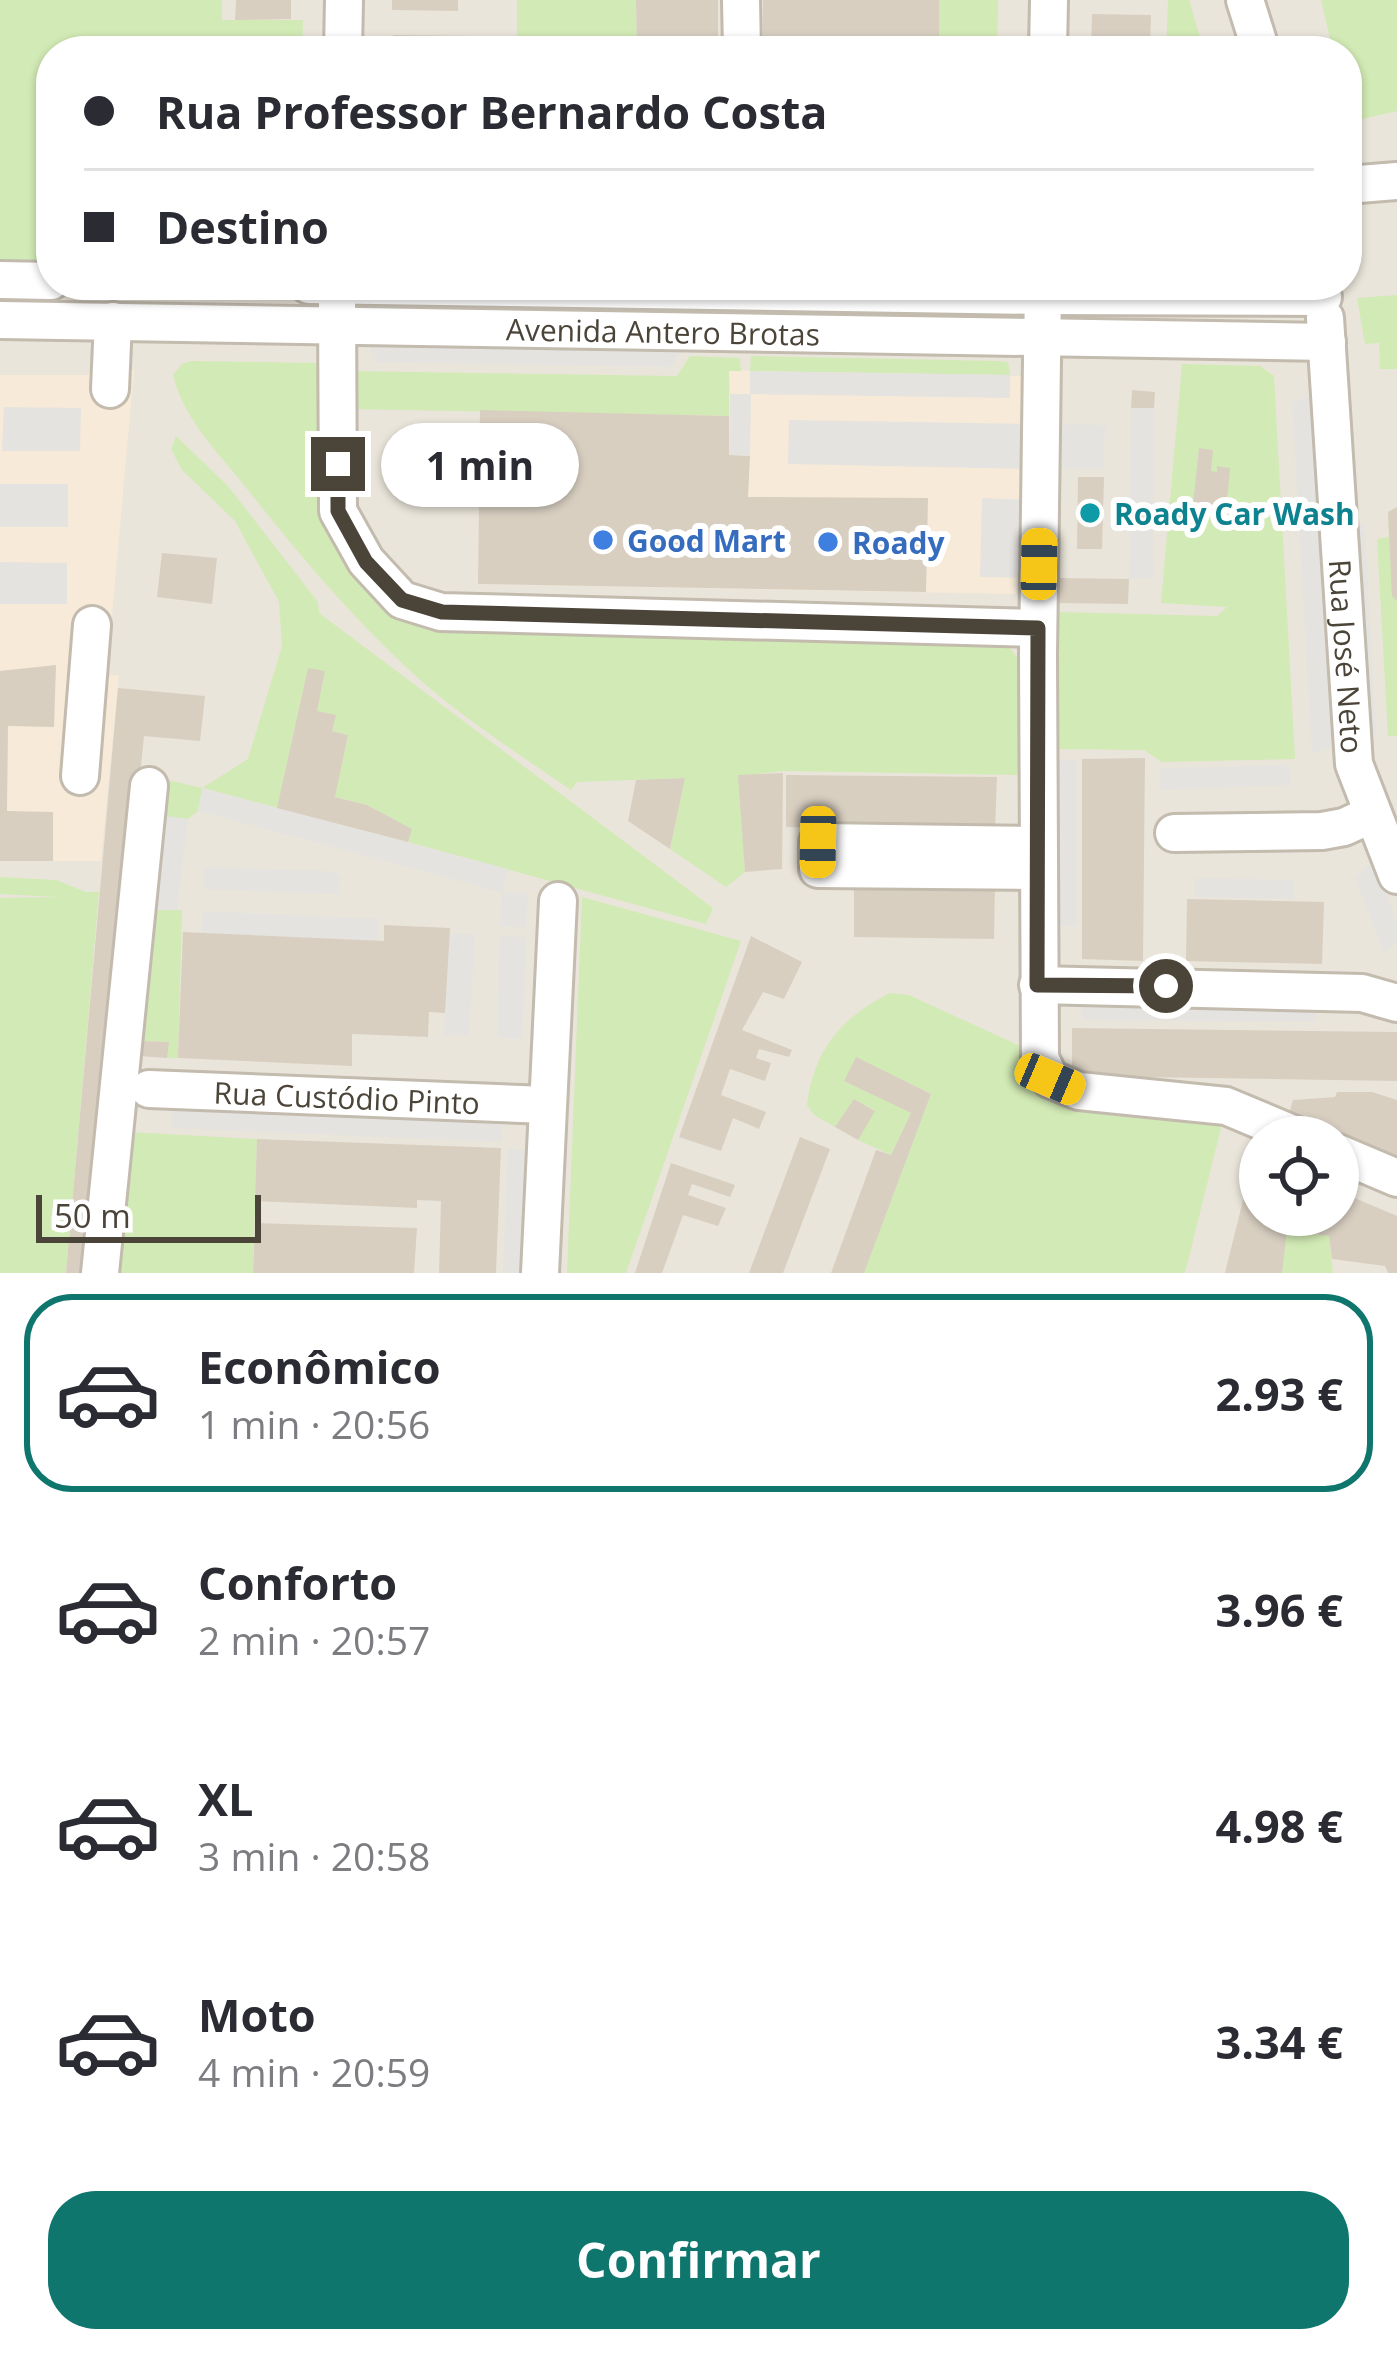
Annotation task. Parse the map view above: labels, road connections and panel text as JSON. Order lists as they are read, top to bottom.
{
  "streets": {
    "street": ["Avenida Antero Brotas", "Rua José Neto", "Rua Custódio Pinto"]
  },
  "crossings": [
    ["Avenida Antero Brotas", "Rua José Neto"]
  ],
  "places": ["Roady Car Wash", "Good Mart", "Roady"],
  "scale_bar": "50 m",
  "page": {
    "banner": ["Rua Professor Bernardo Costa", "Destino"],
    "bubble": "1 min",
    "scale": "50 m",
    "list": [
      {
        "name": "Econômico",
        "note": "1 min · 20:56",
        "value": "2.93 €"
      },
      {
        "name": "Conforto",
        "note": "2 min · 20:57",
        "value": "3.96 €"
      },
      {
        "name": "XL",
        "note": "3 min · 20:58",
        "value": "4.98 €"
      },
      {
        "name": "Moto",
        "note": "4 min · 20:59",
        "value": "3.34 €"
      }
    ],
    "buttons": "Confirmar"
  }
}
